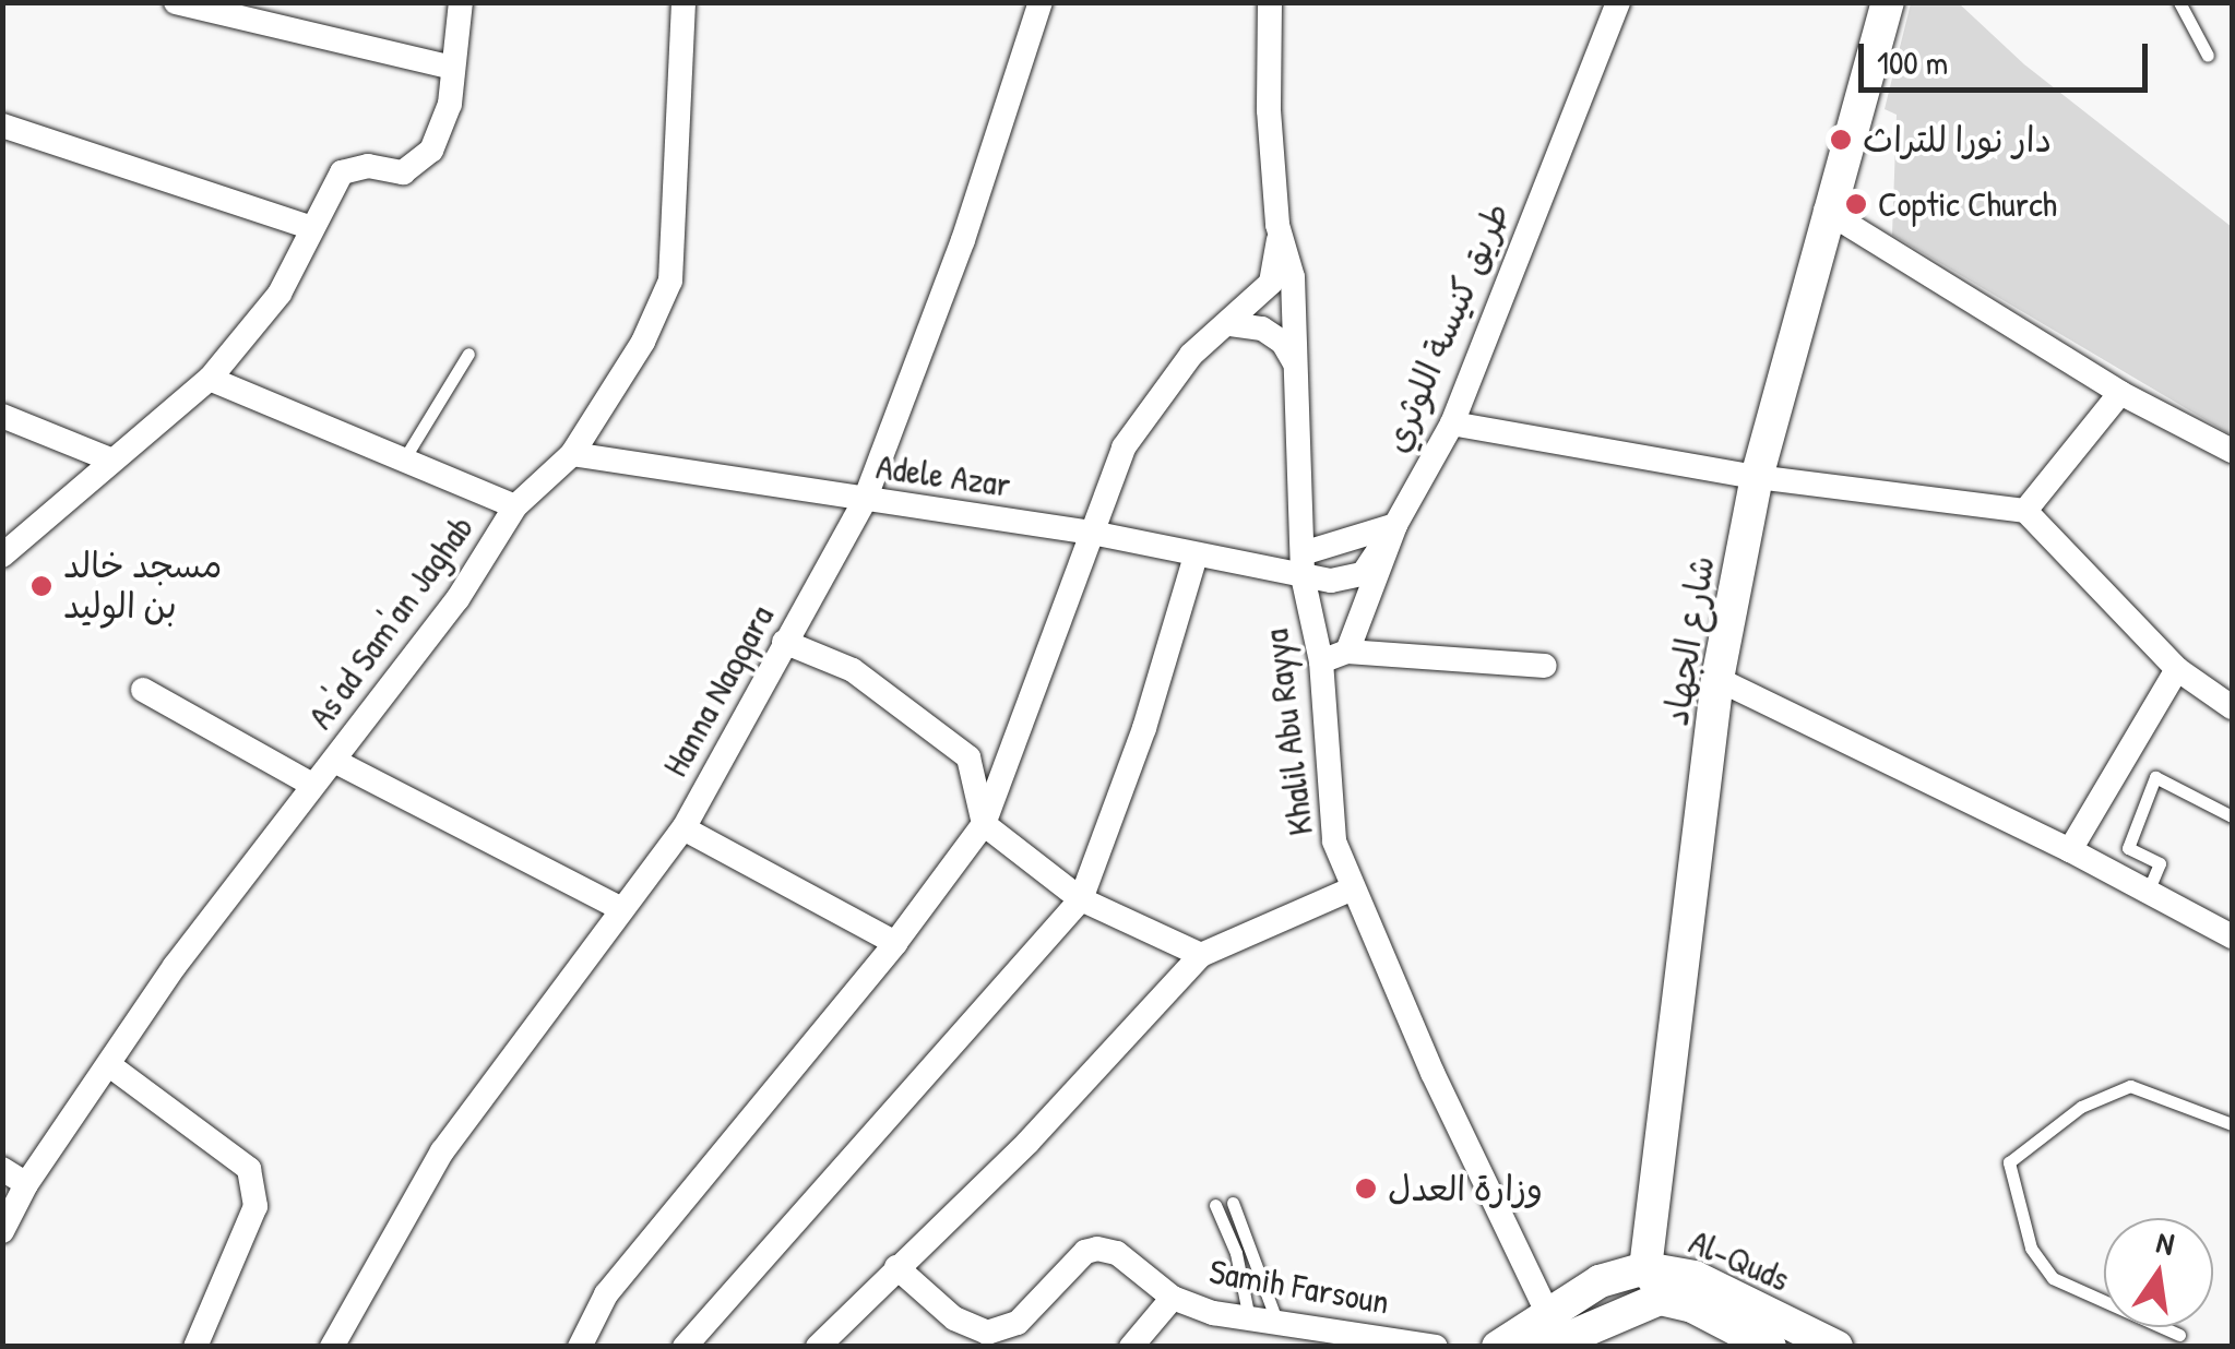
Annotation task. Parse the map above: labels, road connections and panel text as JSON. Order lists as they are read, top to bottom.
{
  "streets": {
    "street": [
      "طريق كنيسة اللوثري",
      "Adele Azar",
      "As'ad Sam'an Jaghab",
      "شارع الجهاد",
      "Hanna Naqqara",
      "Khalil Abu Rayya",
      "Al-Quds",
      "Samih Farsoun"
    ]
  },
  "crossings": [
    ["طريق كنيسة اللوثري", "Adele Azar"],
    ["Adele Azar", "As'ad Sam'an Jaghab"],
    ["Adele Azar", "Hanna Naqqara"],
    ["Adele Azar", "Khalil Abu Rayya"],
    ["شارع الجهاد", "Al-Quds"],
    ["Khalil Abu Rayya", "Al-Quds"]
  ],
  "places": [
    "دار نورا للتراث",
    "Coptic Church",
    "مسجد خالد بن الوليد",
    "وزارة العدل"
  ],
  "scale_bar": "100 m",
  "north": "top"
}
